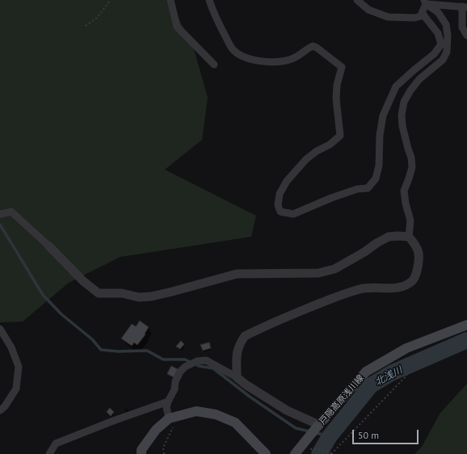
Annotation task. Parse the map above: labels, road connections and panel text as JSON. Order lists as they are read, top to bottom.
{
  "streets": {
    "main road": ["戸隠高原浅川線"]
  },
  "water": ["北浅川"],
  "scale_bar": "50 m"
}
